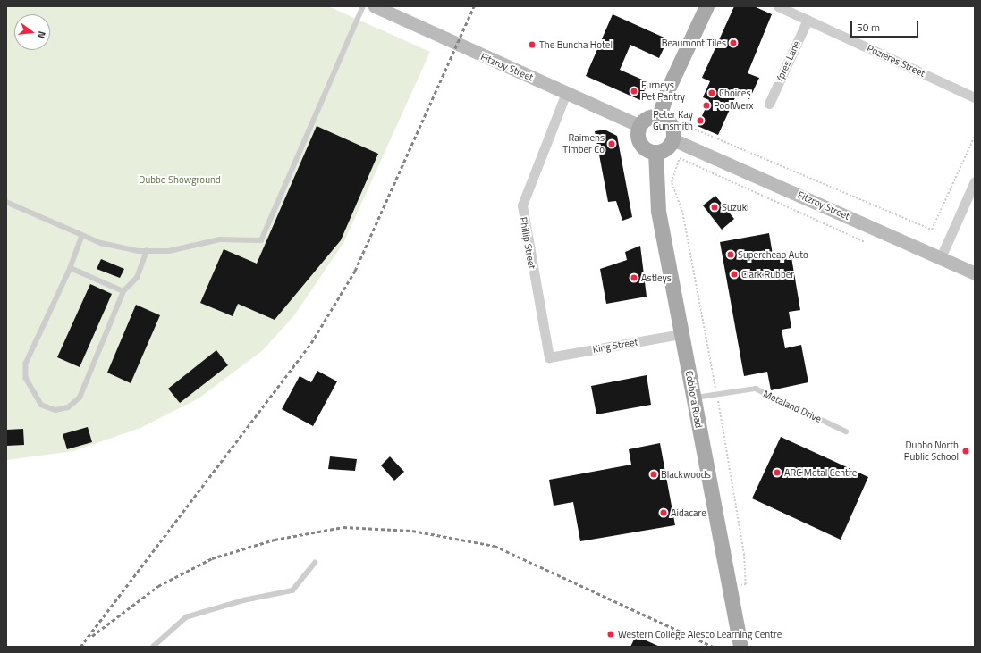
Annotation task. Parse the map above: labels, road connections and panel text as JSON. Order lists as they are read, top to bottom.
{
  "streets": {
    "main road": ["Cobbora Road"],
    "street": [
      "Pozieres Street",
      "Ypres Lane",
      "Fitzroy Street",
      "Phillip Street",
      "King Street"
    ],
    "lane": ["Metaland Drive"]
  },
  "crossings": [
    ["Pozieres Street", "Ypres Lane"],
    ["Fitzroy Street", "Phillip Street"],
    ["Fitzroy Street", "Cobbora Road"],
    ["Phillip Street", "King Street"],
    ["King Street", "Cobbora Road"],
    ["Cobbora Road", "Metaland Drive"]
  ],
  "parks": ["Dubbo Showground"],
  "places": [
    "Beaumont Tiles",
    "The Buncha Hotel",
    "Furneys Pet Pantry",
    "Choices",
    "PoolWerx",
    "Peter Kay Gunsmith",
    "Raimens Timber Co",
    "Suzuki",
    "Supercheap Auto",
    "Clark Rubber",
    "Astleys",
    "Dubbo North Public School",
    "ARC Metal Centre",
    "Blackwoods",
    "Aidacare",
    "Western College Alesco Learning Centre"
  ],
  "scale_bar": "50 m",
  "north": "right"
}
